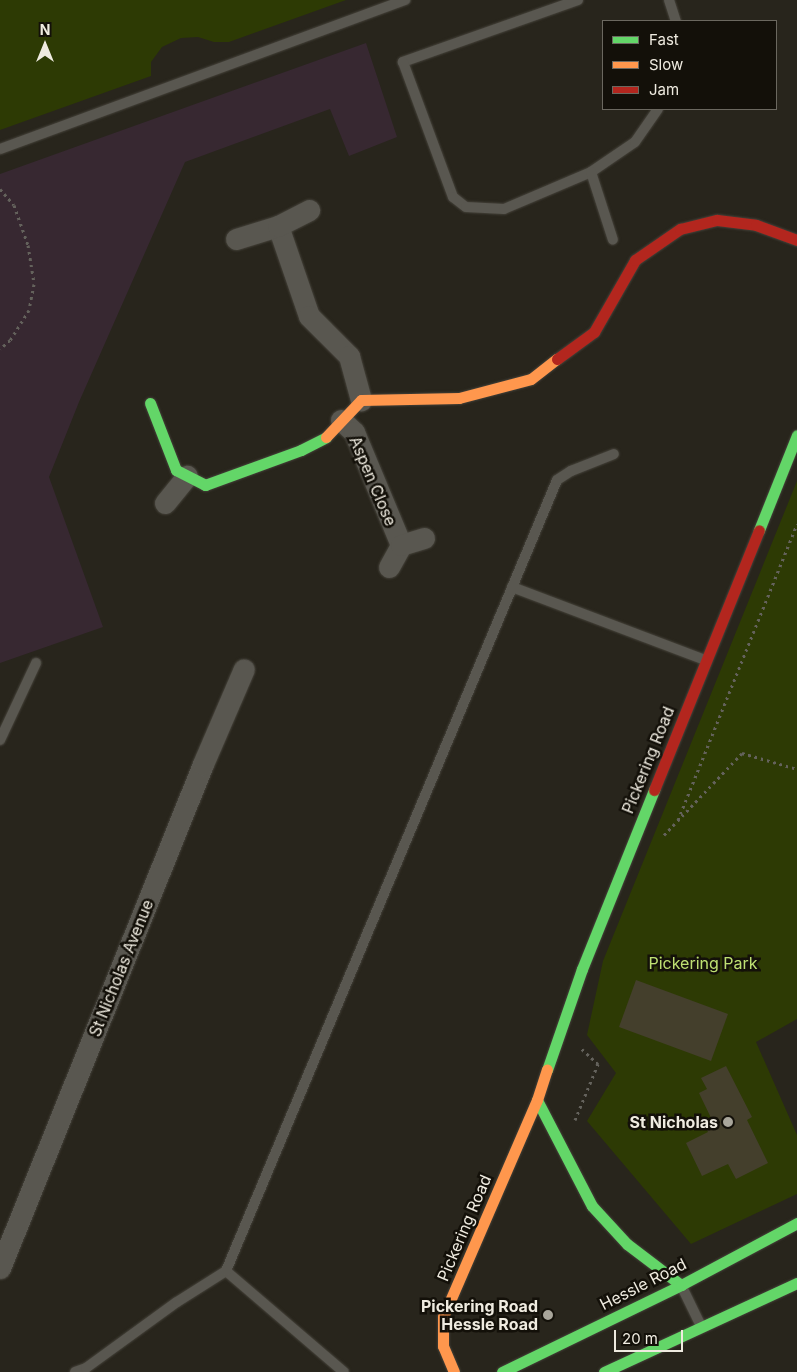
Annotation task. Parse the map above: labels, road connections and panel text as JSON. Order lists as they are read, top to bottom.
{
  "streets": {
    "street": [
      "Aspen Close",
      "Pickering Road",
      "St Nicholas Avenue",
      "Hessle Road"
    ]
  },
  "parks": ["Pickering Park"],
  "places": ["St Nicholas", "Pickering Road Hessle Road"],
  "legend": ["Fast", "Slow", "Jam"],
  "scale_bar": "20 m",
  "north": "top"
}
